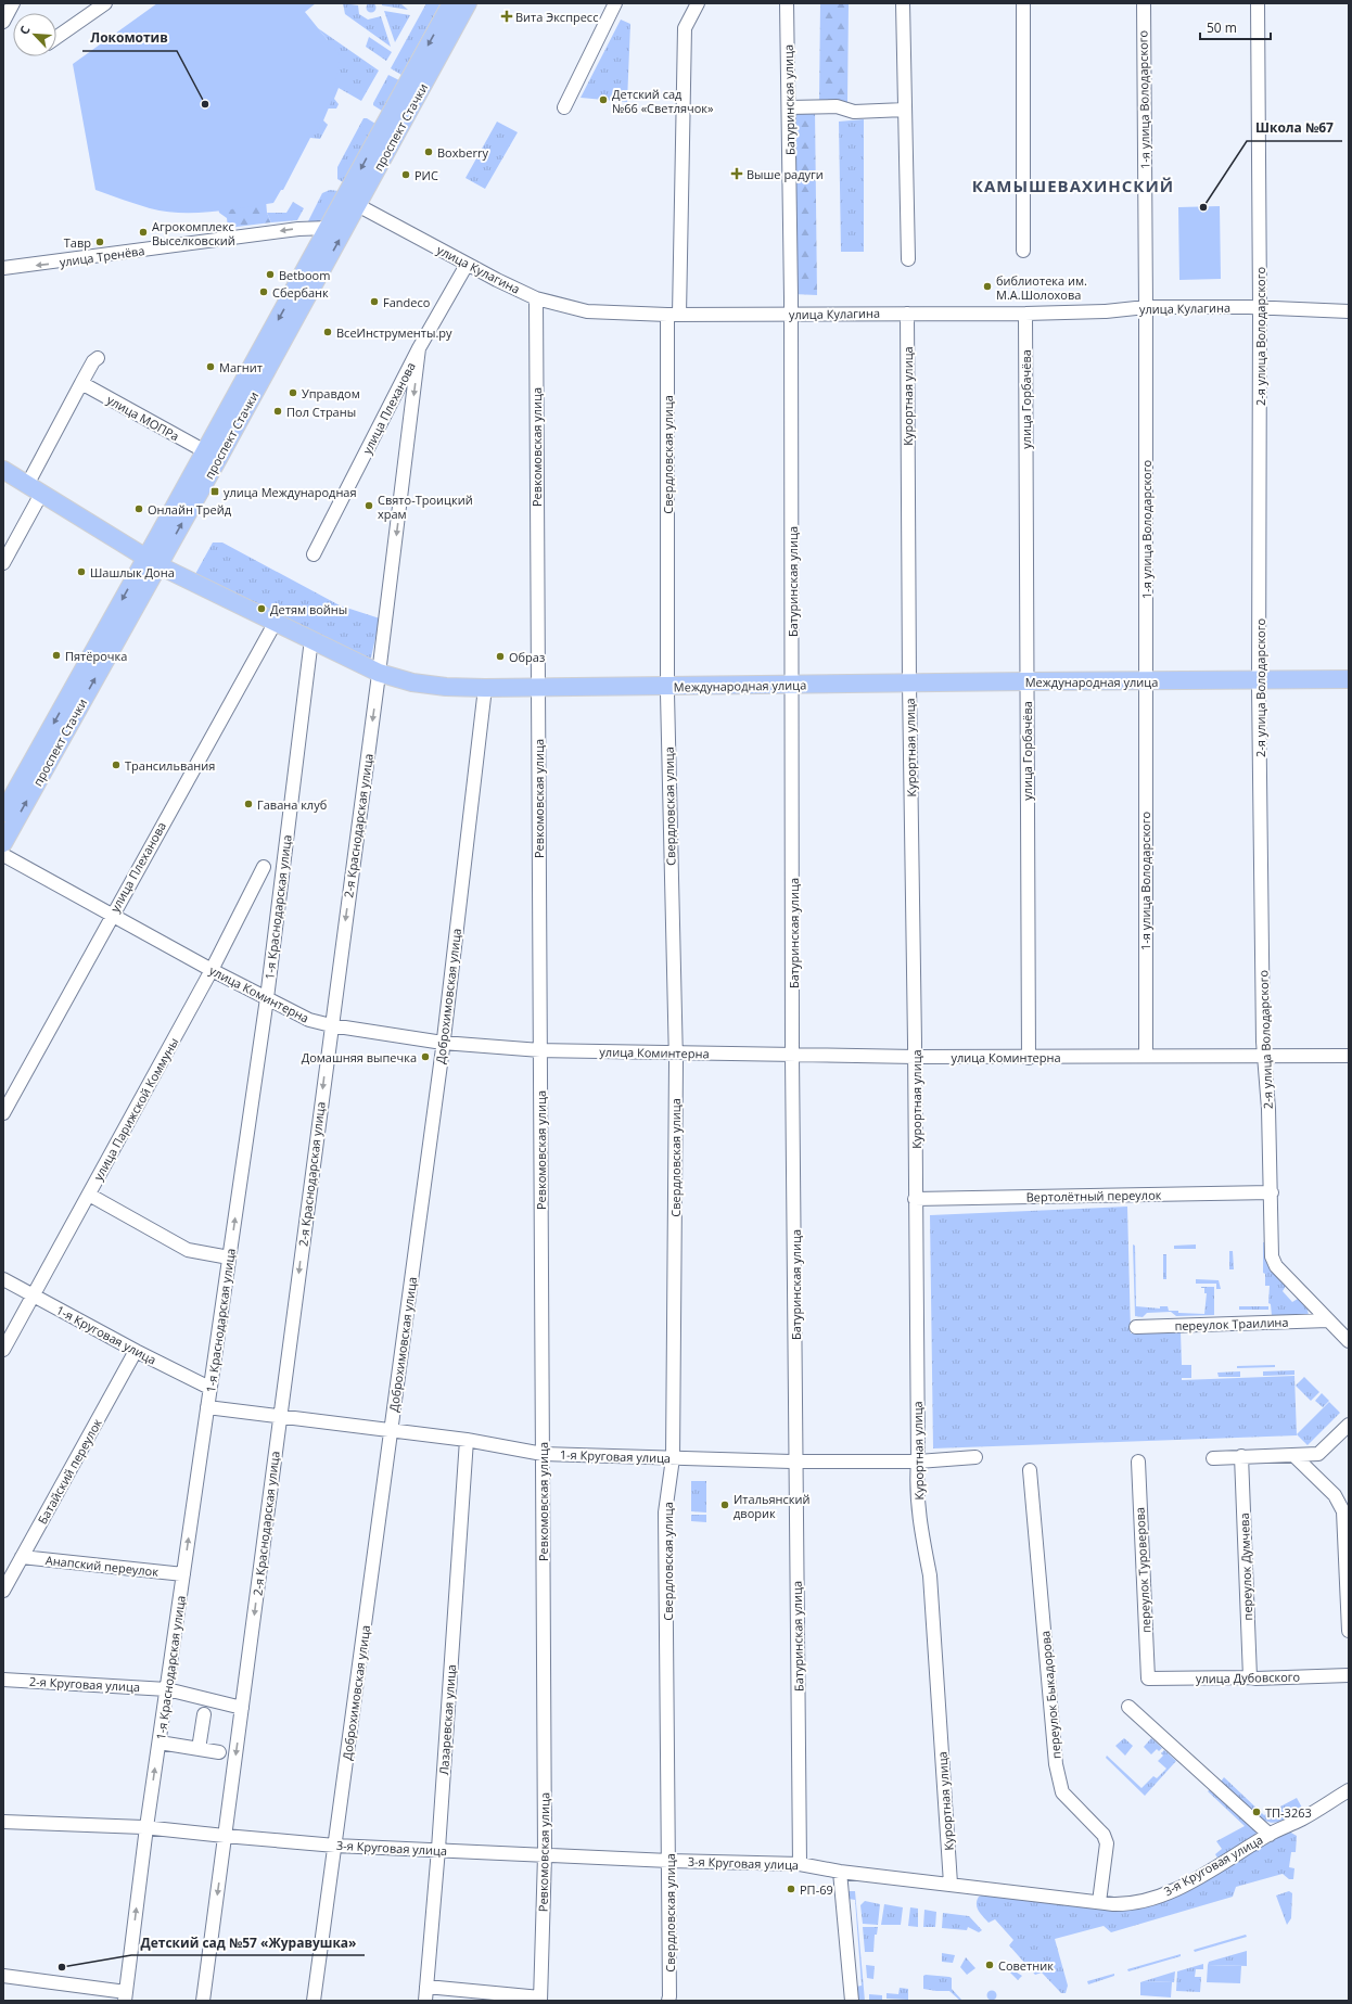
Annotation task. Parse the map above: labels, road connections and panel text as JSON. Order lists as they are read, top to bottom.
{
  "streets": {
    "main road": ["проспект Стачки", "Международная улица"],
    "street": [
      "Батуринская улица",
      "1-я улица Володарского",
      "улица Тренёва",
      "улица Кулагина",
      "2-я улица Володарского",
      "Курортная улица",
      "улица Горбачёва",
      "улица Плеханова",
      "улица МОПРа",
      "Ревкомовская улица",
      "Свердловская улица",
      "2-я Краснодарская улица",
      "1-я Краснодарская улица",
      "улица Коминтерна",
      "Доброхимовская улица",
      "улица Парижской Коммуны",
      "Вертолётный переулок",
      "переулок Траилина",
      "1-я Круговая улица",
      "Батайский переулок",
      "Анапский переулок",
      "переулок Думчева",
      "переулок Туроверова",
      "улица Дубовского",
      "2-я Круговая улица",
      "переулок Быкадорова",
      "Лазаревская улица",
      "3-я Круговая улица"
    ]
  },
  "crossings": [
    ["Батуринская улица", "улица Кулагина"],
    ["Батуринская улица", "Международная улица"],
    ["Батуринская улица", "улица Коминтерна"],
    ["Батуринская улица", "1-я Круговая улица"],
    ["Батуринская улица", "3-я Круговая улица"],
    ["1-я улица Володарского", "улица Кулагина"],
    ["1-я улица Володарского", "Международная улица"],
    ["1-я улица Володарского", "улица Коминтерна"],
    ["проспект Стачки", "улица Тренёва"],
    ["проспект Стачки", "улица Кулагина"],
    ["проспект Стачки", "улица МОПРа"],
    ["проспект Стачки", "Международная улица"],
    ["улица Кулагина", "2-я улица Володарского"],
    ["улица Кулагина", "Курортная улица"],
    ["улица Кулагина", "улица Горбачёва"],
    ["улица Кулагина", "улица Плеханова"],
    ["улица Кулагина", "Ревкомовская улица"],
    ["улица Кулагина", "Свердловская улица"],
    ["2-я улица Володарского", "Международная улица"],
    ["2-я улица Володарского", "улица Коминтерна"],
    ["2-я улица Володарского", "Вертолётный переулок"],
    ["2-я улица Володарского", "переулок Траилина"],
    ["Курортная улица", "Международная улица"],
    ["Курортная улица", "улица Коминтерна"],
    ["Курортная улица", "Вертолётный переулок"],
    ["Курортная улица", "1-я Круговая улица"],
    ["Курортная улица", "3-я Круговая улица"],
    ["улица Горбачёва", "Международная улица"],
    ["улица Горбачёва", "улица Коминтерна"],
    ["улица Плеханова", "Международная улица"],
    ["улица Плеханова", "2-я Краснодарская улица"],
    ["улица Плеханова", "улица Коминтерна"],
    ["Ревкомовская улица", "Международная улица"],
    ["Ревкомовская улица", "улица Коминтерна"],
    ["Ревкомовская улица", "1-я Круговая улица"],
    ["Ревкомовская улица", "3-я Круговая улица"],
    ["Свердловская улица", "Международная улица"],
    ["Свердловская улица", "улица Коминтерна"],
    ["Свердловская улица", "1-я Круговая улица"],
    ["Свердловская улица", "3-я Круговая улица"],
    ["Международная улица", "2-я Краснодарская улица"],
    ["Международная улица", "1-я Краснодарская улица"],
    ["Международная улица", "Доброхимовская улица"],
    ["2-я Краснодарская улица", "улица Коминтерна"],
    ["2-я Краснодарская улица", "1-я Круговая улица"],
    ["2-я Краснодарская улица", "2-я Круговая улица"],
    ["2-я Краснодарская улица", "3-я Круговая улица"],
    ["1-я Краснодарская улица", "улица Коминтерна"],
    ["1-я Краснодарская улица", "1-я Круговая улица"],
    ["1-я Краснодарская улица", "Анапский переулок"],
    ["1-я Краснодарская улица", "2-я Круговая улица"],
    ["1-я Краснодарская улица", "3-я Круговая улица"],
    ["улица Коминтерна", "Доброхимовская улица"],
    ["улица Коминтерна", "улица Парижской Коммуны"],
    ["Доброхимовская улица", "1-я Круговая улица"],
    ["Доброхимовская улица", "3-я Круговая улица"],
    ["улица Парижской Коммуны", "1-я Круговая улица"],
    ["1-я Круговая улица", "Батайский переулок"],
    ["1-я Круговая улица", "Лазаревская улица"],
    ["Батайский переулок", "Анапский переулок"],
    ["переулок Думчева", "улица Дубовского"],
    ["переулок Туроверова", "улица Дубовского"],
    ["переулок Быкадорова", "3-я Круговая улица"],
    ["Лазаревская улица", "3-я Круговая улица"]
  ],
  "one_way": ["улица Тренёва", "2-я Краснодарская улица", "1-я Краснодарская улица"],
  "districts": ["КАМЫШЕВАХИНСКИЙ"],
  "places": {
    "health": ["Вита Экспресс", "Выше радуги"],
    "other": [
      "Детский сад №66 «Светлячок»",
      "Локомотив",
      "Boxberry",
      "РИС",
      "Школа №67",
      "Агрокомплекс Выселковский",
      "Тавр",
      "Betboom",
      "библиотека им. М.А.Шолохова",
      "Сбербанк",
      "Fandeco",
      "ВсеИнструменты.ру",
      "Магнит",
      "Управдом",
      "Пол Страны",
      "Свято-Троицкий храм",
      "Онлайн Трейд",
      "Шашлык Дона",
      "Детям войны",
      "Пятёрочка",
      "Образ",
      "Трансильвания",
      "Гавана клуб",
      "Домашняя выпечка",
      "Итальянский дворик",
      "ТП-3263",
      "РП-69",
      "Советник",
      "Детский сад №57 «Журавушка»"
    ],
    "transit": ["улица Международная"]
  },
  "scale_bar": "50 m",
  "north": "top left"
}
